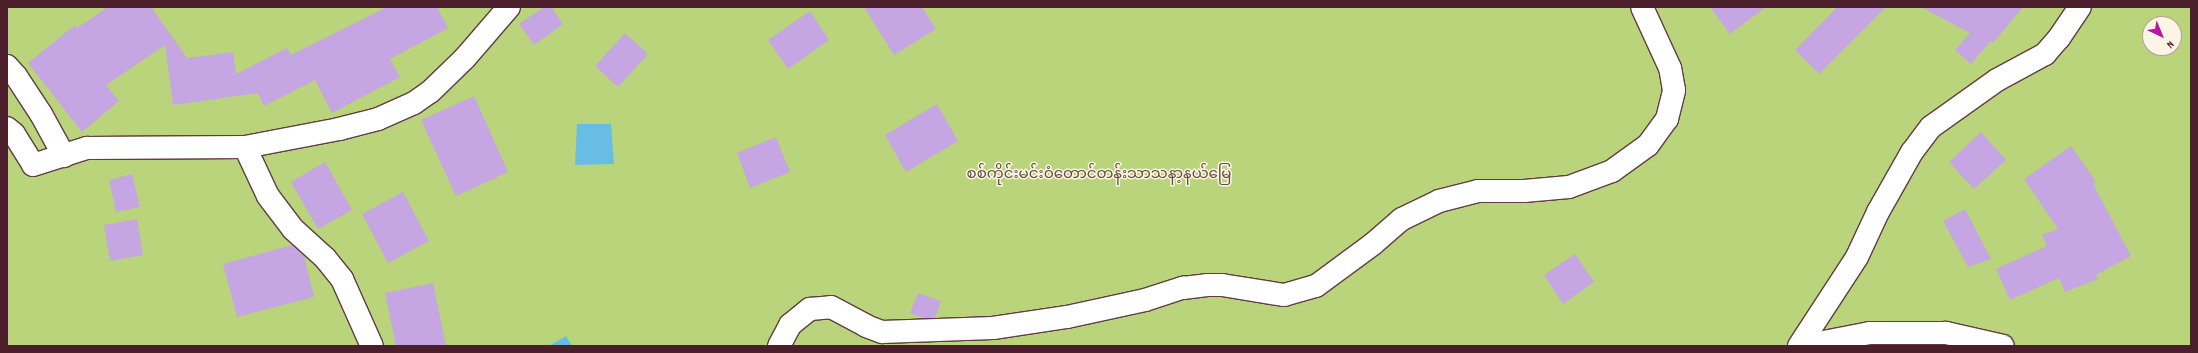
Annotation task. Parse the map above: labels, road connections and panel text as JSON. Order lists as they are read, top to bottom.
{
  "parks": ["စစ်ကိုင်းမင်းဝံတောင်တန်းသာသနာ့နယ်မြေ"],
  "north": "bottom right"
}
